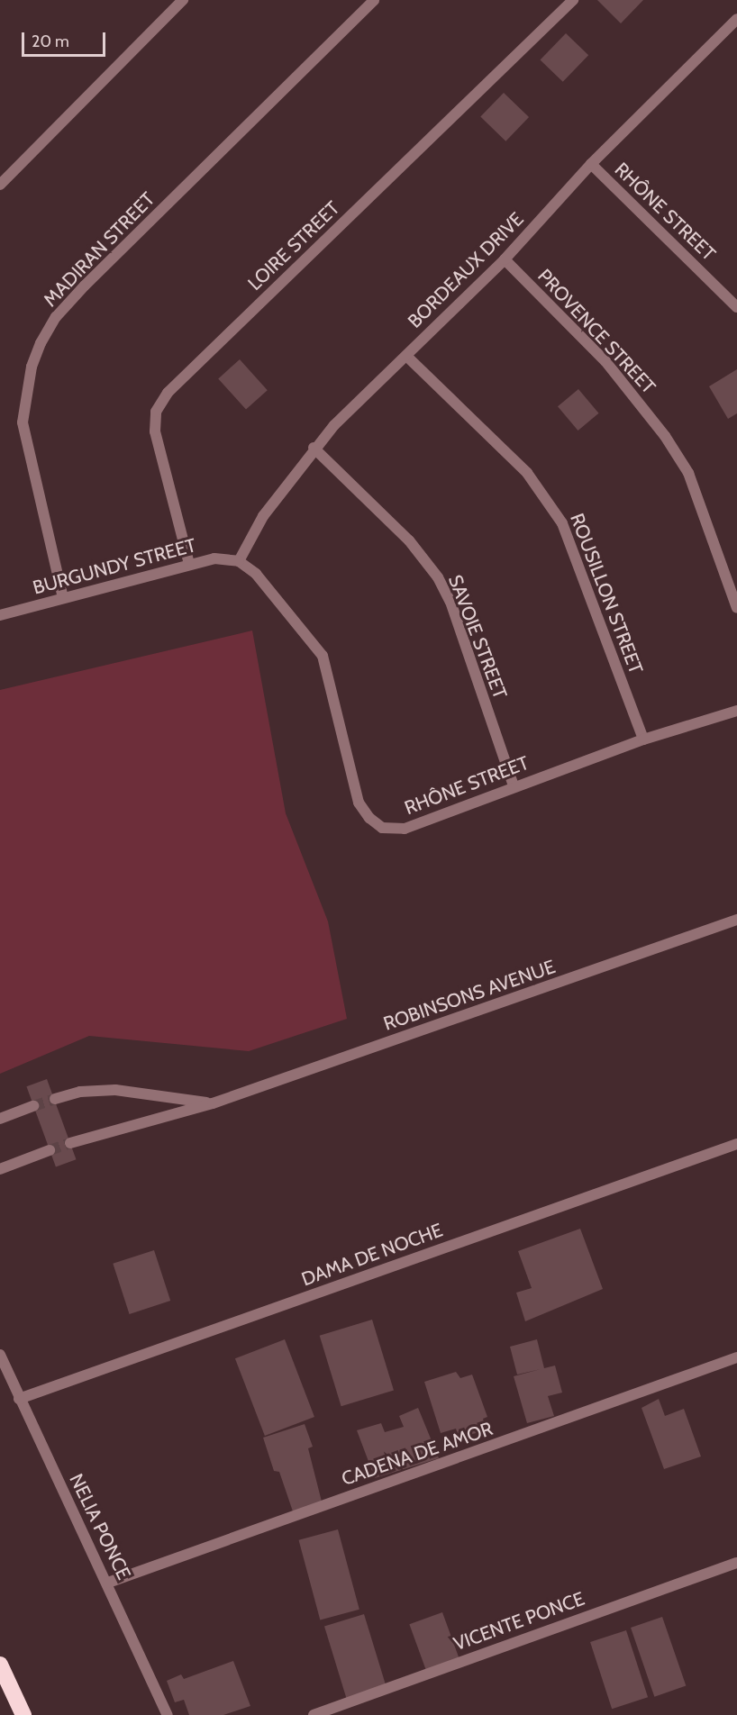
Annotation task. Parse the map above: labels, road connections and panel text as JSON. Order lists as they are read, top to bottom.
{
  "streets": {
    "street": [
      "RHÔNE STREET",
      "LOIRE STREET",
      "MADIRAN STREET",
      "BORDEAUX DRIVE",
      "PROVENCE STREET",
      "BURGUNDY STREET",
      "ROUSILLON STREET",
      "SAVOIE STREET",
      "ROBINSONS AVENUE",
      "DAMA DE NOCHE",
      "CADENA DE AMOR",
      "NELIA PONCE",
      "VICENTE PONCE"
    ]
  },
  "crossings": [
    ["RHÔNE STREET", "BORDEAUX DRIVE"],
    ["RHÔNE STREET", "BURGUNDY STREET"],
    ["RHÔNE STREET", "ROUSILLON STREET"],
    ["RHÔNE STREET", "SAVOIE STREET"],
    ["LOIRE STREET", "BURGUNDY STREET"],
    ["MADIRAN STREET", "BURGUNDY STREET"],
    ["BORDEAUX DRIVE", "PROVENCE STREET"],
    ["BORDEAUX DRIVE", "BURGUNDY STREET"],
    ["BORDEAUX DRIVE", "ROUSILLON STREET"],
    ["BORDEAUX DRIVE", "SAVOIE STREET"],
    ["DAMA DE NOCHE", "NELIA PONCE"],
    ["CADENA DE AMOR", "NELIA PONCE"]
  ],
  "scale_bar": "20 m"
}
